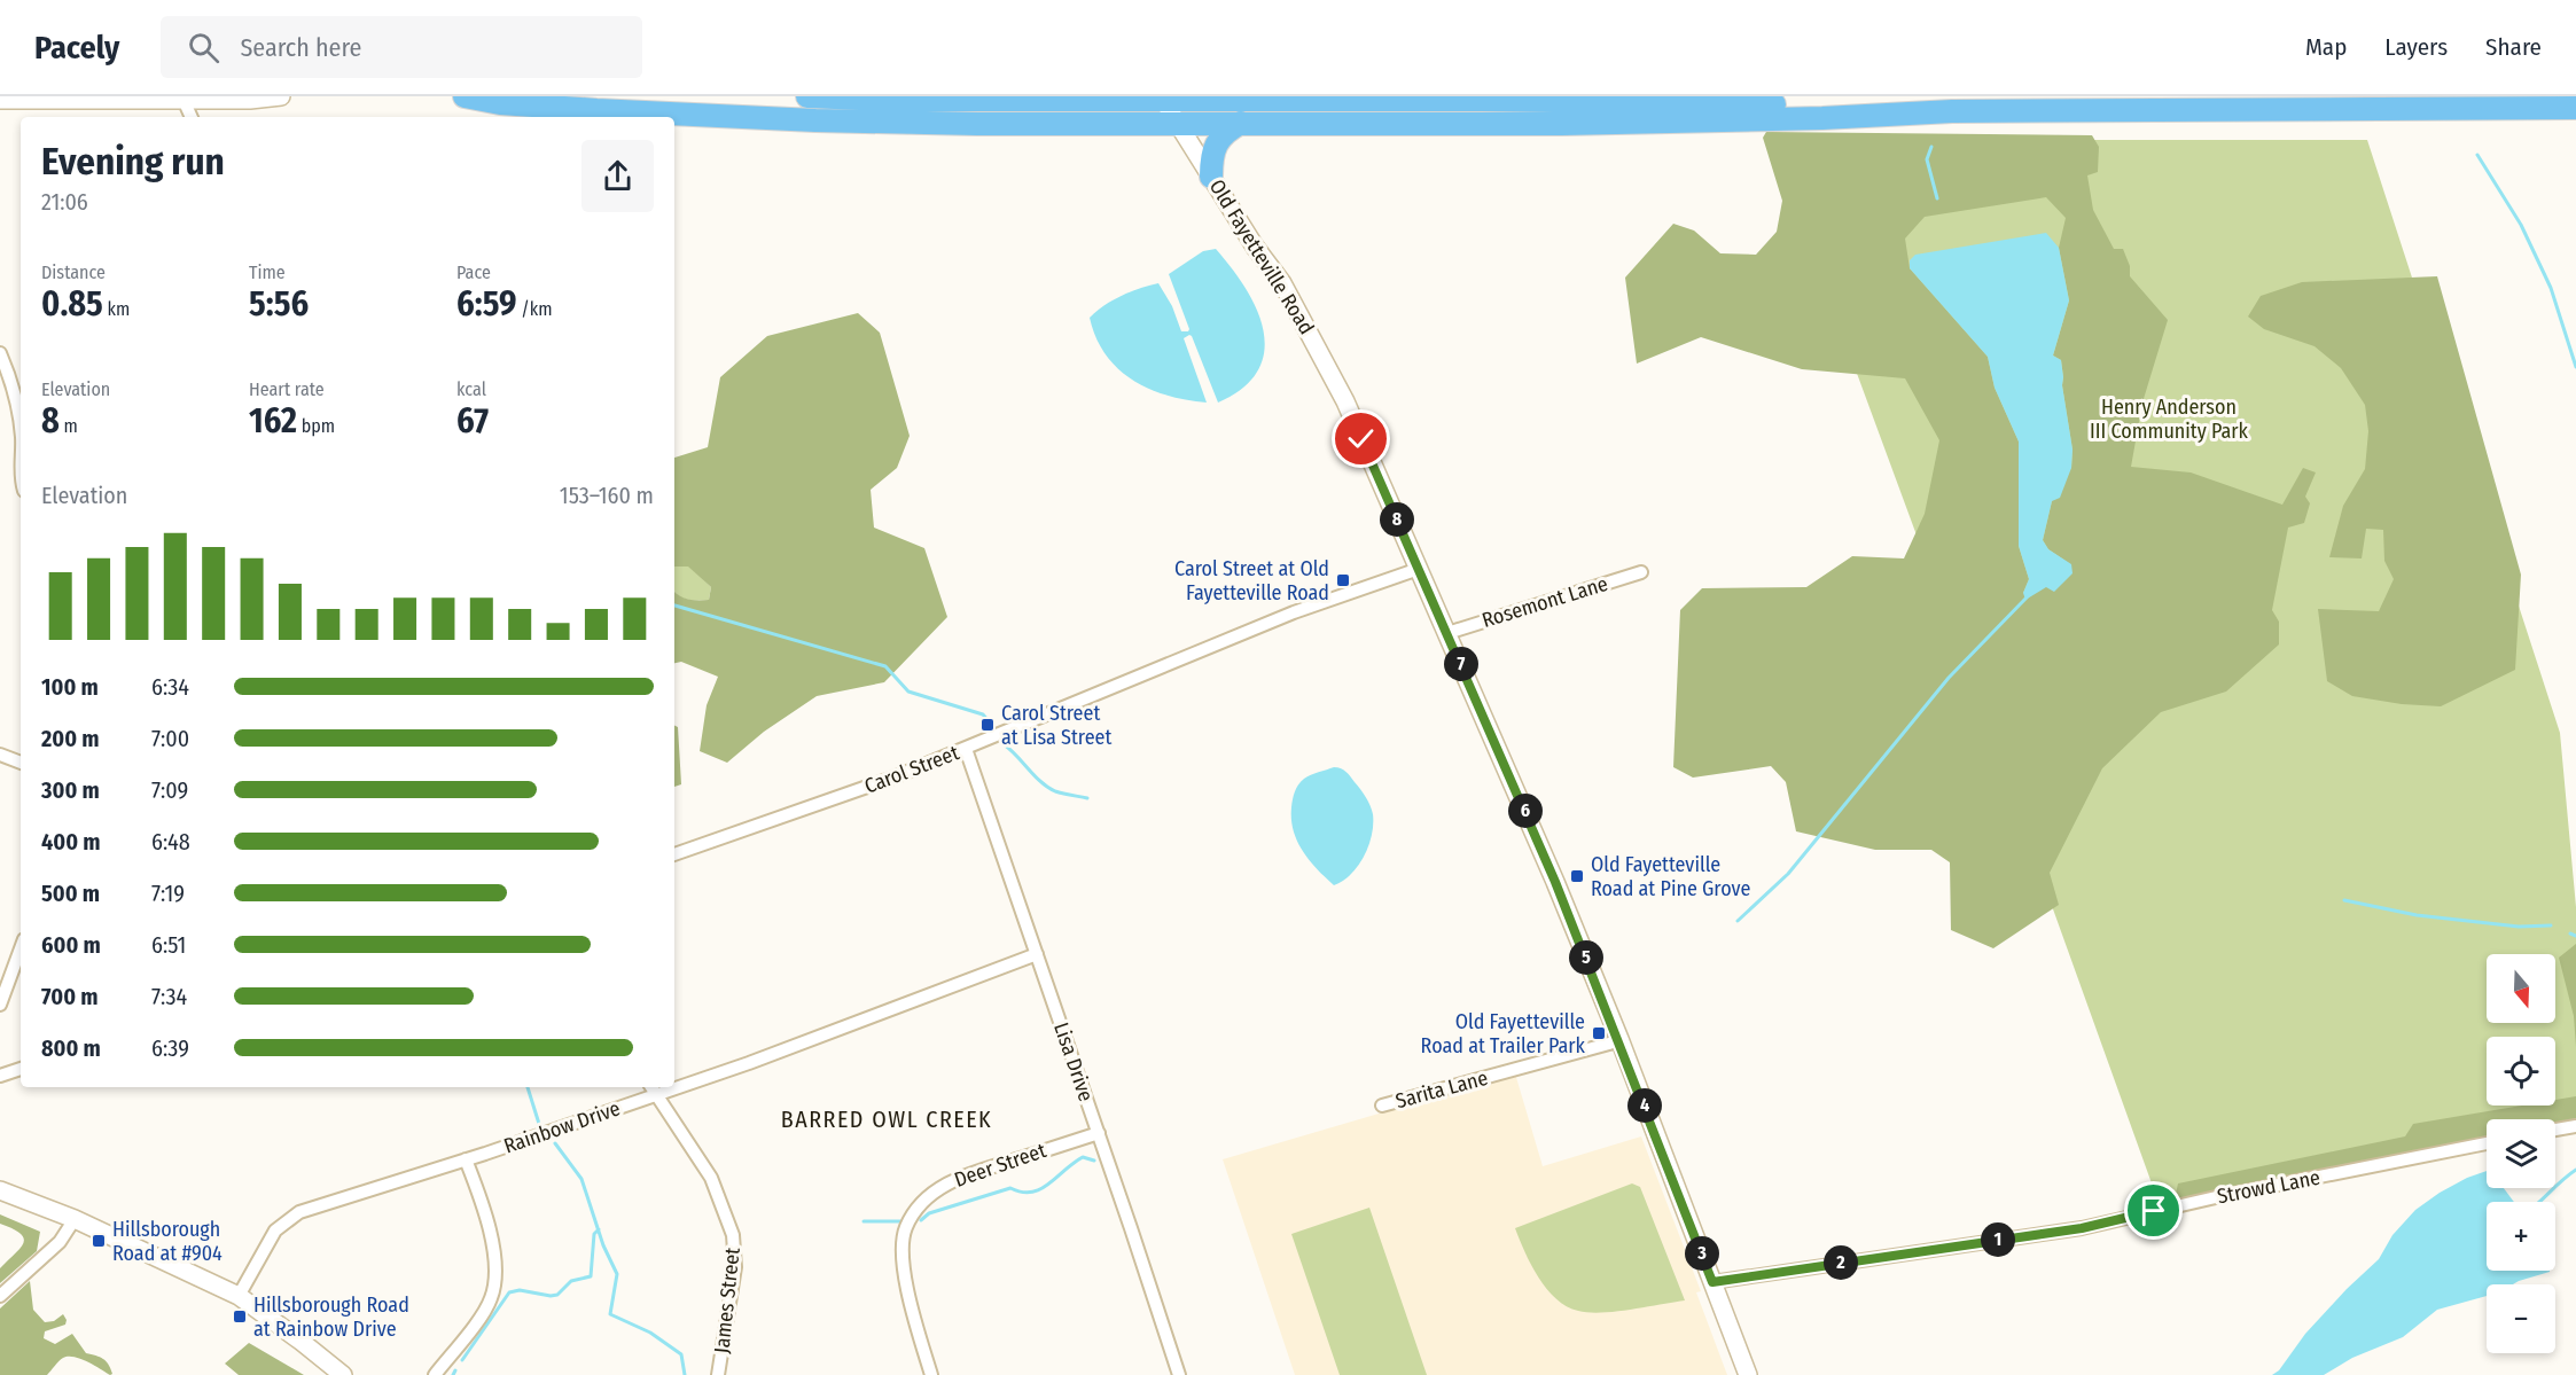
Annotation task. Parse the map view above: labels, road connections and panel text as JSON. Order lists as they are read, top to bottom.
{
  "streets": {
    "street": [
      "Old Fayetteville Road",
      "Rosemont Lane",
      "Carol Street",
      "Lisa Drive",
      "Sarita Lane",
      "Rainbow Drive",
      "Deer Street",
      "Strowd Lane",
      "James Street"
    ]
  },
  "crossings": [
    ["Old Fayetteville Road", "Rosemont Lane"],
    ["Old Fayetteville Road", "Carol Street"],
    ["Old Fayetteville Road", "Sarita Lane"],
    ["Old Fayetteville Road", "Strowd Lane"],
    ["Carol Street", "Lisa Drive"],
    ["Lisa Drive", "Rainbow Drive"],
    ["Lisa Drive", "Deer Street"],
    ["Rainbow Drive", "James Street"]
  ],
  "districts": ["BARRED OWL CREEK"],
  "parks": ["Henry Anderson III Community Park"],
  "places": {
    "transit": [
      "Carol Street at Old Fayetteville Road",
      "Carol Street at Lisa Street",
      "Old Fayetteville Road at Pine Grove",
      "Old Fayetteville Road at Trailer Park",
      "Hillsborough Road at #904",
      "Hillsborough Road at Rainbow Drive"
    ]
  },
  "north": "bottom",
  "page": {
    "header": "Pacely",
    "search": "Search here",
    "nav": ["Map", "Layers", "Share"],
    "heading": ["Evening run", "21:06"],
    "stats": [
      ["Distance", "0.85 km"],
      ["Time", "5:56"],
      ["Pace", "6:59 /km"],
      ["Elevation", "8 m"],
      ["Heart rate", "162 bpm"],
      ["kcal", "67"]
    ],
    "chart": ["Elevation", "153–160 m"],
    "pins": [
      "8",
      "7",
      "6",
      "5",
      "4",
      "1",
      "3",
      "2"
    ],
    "list": [
      {
        "name": "100 m",
        "note": "6:34"
      },
      {
        "name": "200 m",
        "note": "7:00"
      },
      {
        "name": "300 m",
        "note": "7:09"
      },
      {
        "name": "400 m",
        "note": "6:48"
      },
      {
        "name": "500 m",
        "note": "7:19"
      },
      {
        "name": "600 m",
        "note": "6:51"
      },
      {
        "name": "700 m",
        "note": "7:34"
      },
      {
        "name": "800 m",
        "note": "6:39"
      }
    ],
    "map_buttons": ["+", "−"]
  }
}
